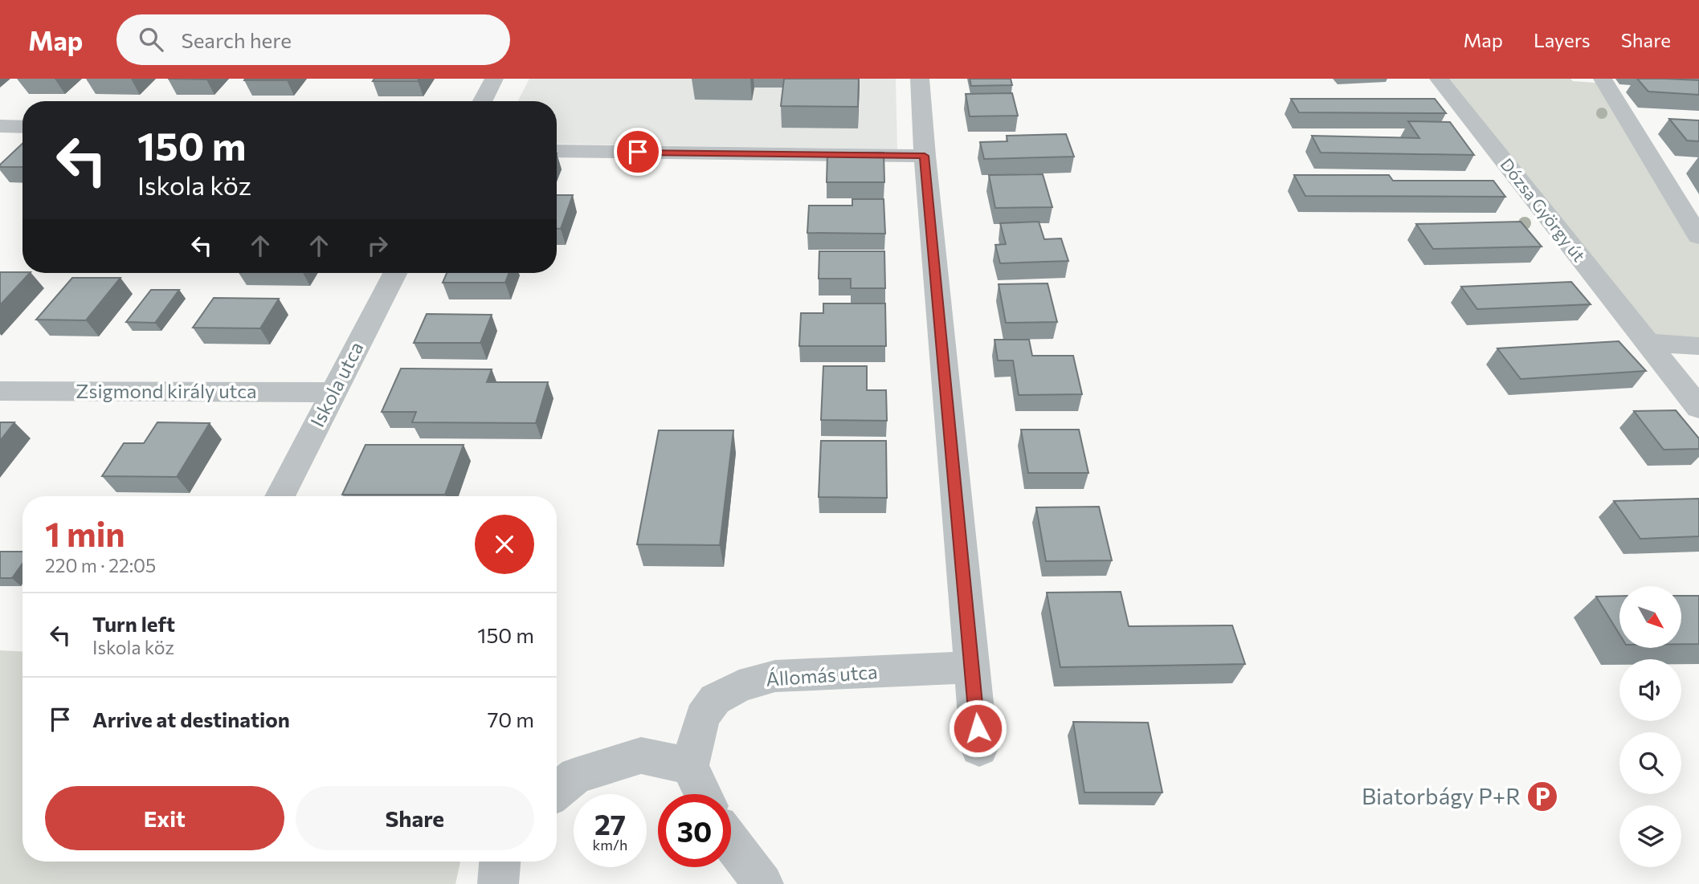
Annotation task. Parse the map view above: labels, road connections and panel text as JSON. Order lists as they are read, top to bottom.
{
  "streets": {
    "street": [
      "Dózsa György út",
      "Iskola utca",
      "Zsigmond király utca",
      "Állomás utca"
    ]
  },
  "crossings": [
    ["Iskola utca", "Zsigmond király utca"]
  ],
  "places": {
    "parking": ["Biatorbágy P+R"]
  },
  "north": "bottom right",
  "page": {
    "header": "Map",
    "search": "Search here",
    "nav": ["Map", "Layers", "Share"],
    "turn": ["150 m", "Iskola köz"],
    "heading": ["1 min", "220 m · 22:05"],
    "list": [
      {
        "name": "Turn left",
        "note": "Iskola köz",
        "value": "150 m"
      },
      {
        "name": "Arrive at destination",
        "value": "70 m"
      }
    ],
    "buttons": ["Exit", "Share"],
    "speed": "27 km/h",
    "limit": "30"
  }
}
